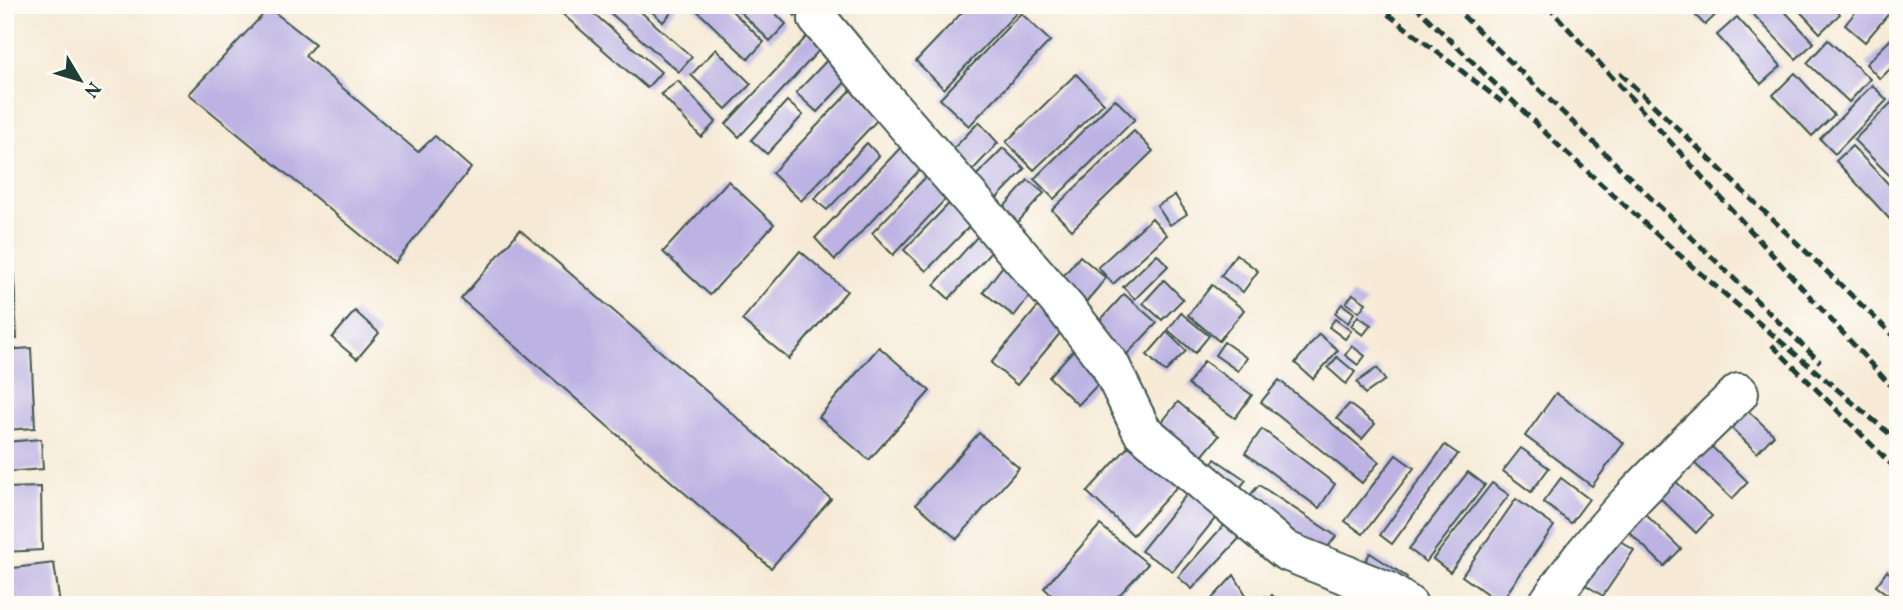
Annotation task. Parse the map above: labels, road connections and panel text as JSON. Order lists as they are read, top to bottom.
{
  "north": "bottom right"
}
